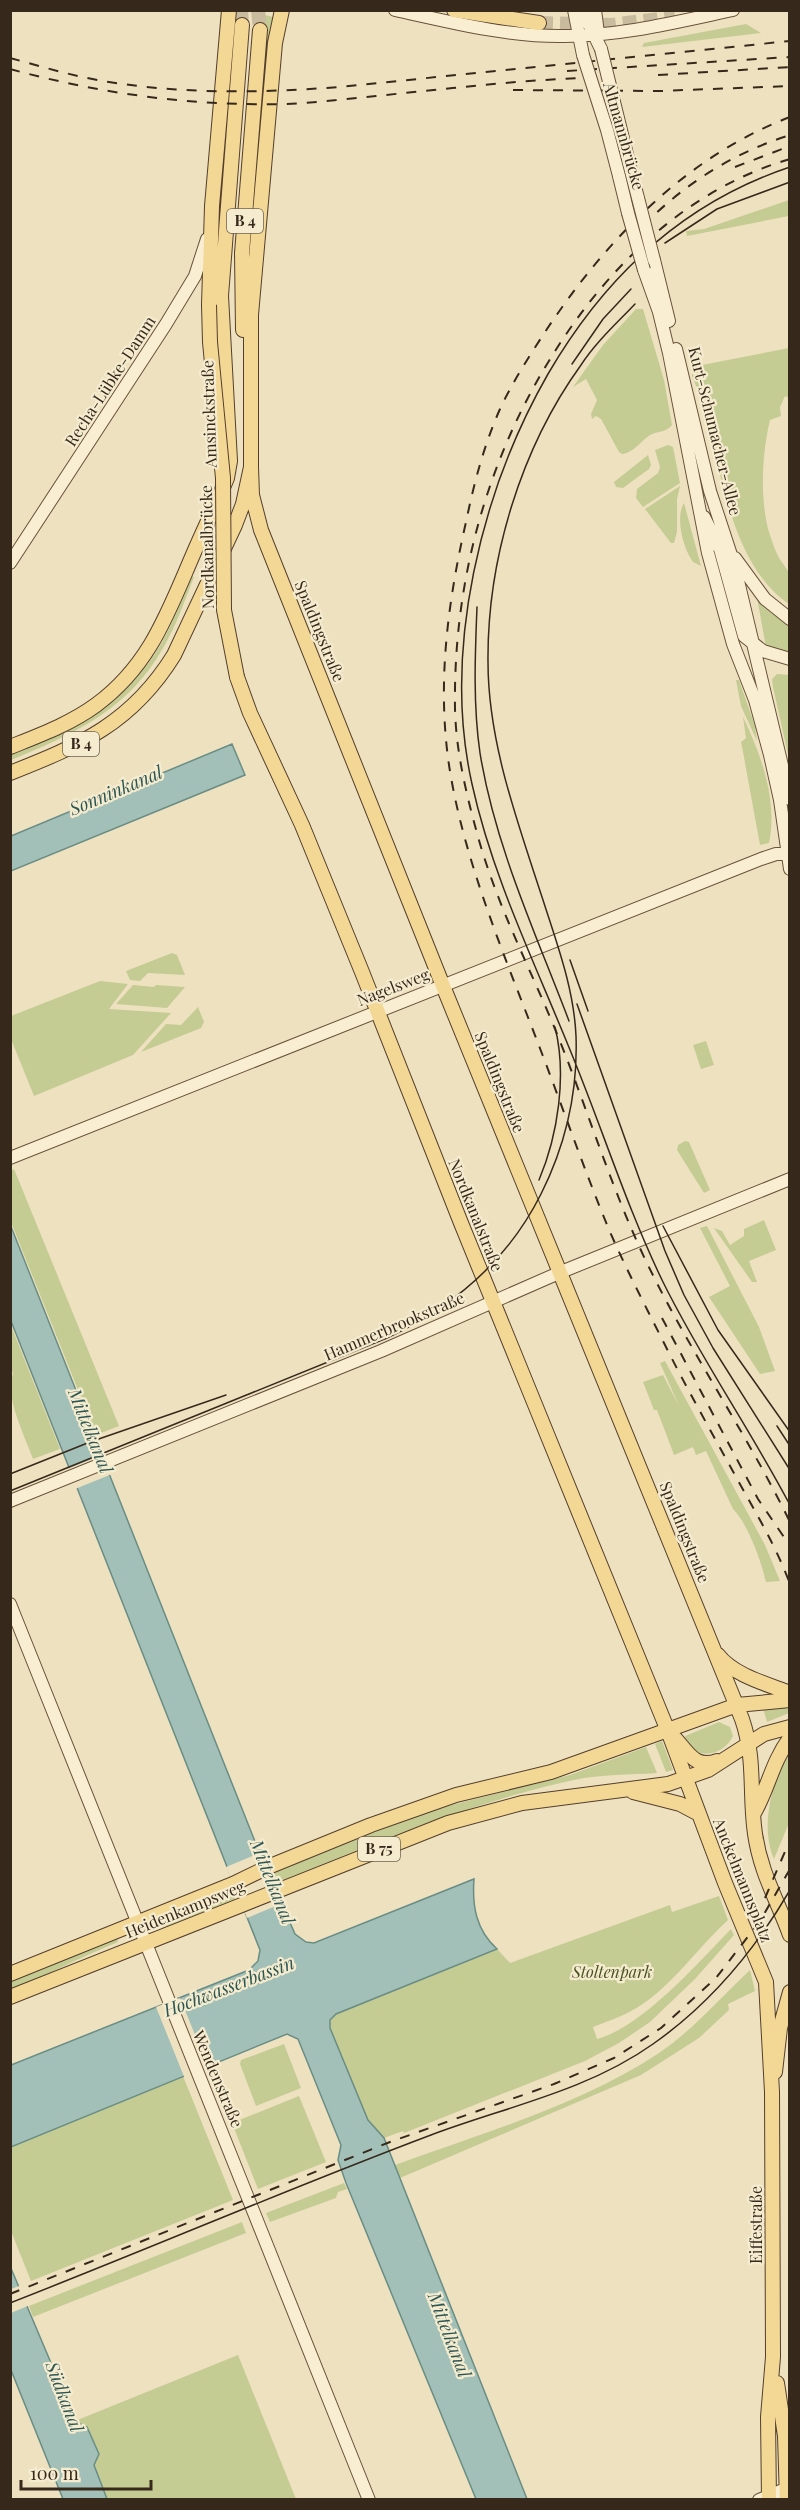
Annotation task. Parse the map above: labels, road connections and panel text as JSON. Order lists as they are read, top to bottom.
{
  "streets": {
    "main road": [
      "Altmannbrücke",
      "B 4",
      "Recha-Lübke-Damm",
      "Amsinckstraße",
      "Kurt-Schumacher-Allee",
      "Nordkanalbrücke",
      "Spaldingstraße",
      "Nagelsweg",
      "Nordkanalstraße",
      "Hammerbrookstraße",
      "B 75",
      "Anckelmannsplatz",
      "Heidenkampsweg",
      "Wendenstraße",
      "Eiffestraße"
    ]
  },
  "crossings": [
    ["Altmannbrücke", "Kurt-Schumacher-Allee"],
    ["B 4", "Spaldingstraße"],
    ["Recha-Lübke-Damm", "Nordkanalbrücke"],
    ["Amsinckstraße", "Nordkanalbrücke"],
    ["Kurt-Schumacher-Allee", "Nagelsweg"],
    ["Nordkanalbrücke", "Nordkanalstraße"],
    ["Spaldingstraße", "Nagelsweg"],
    ["Spaldingstraße", "Hammerbrookstraße"],
    ["Spaldingstraße", "B 75"],
    ["Spaldingstraße", "Anckelmannsplatz"],
    ["Nagelsweg", "Nordkanalstraße"],
    ["Nordkanalstraße", "Hammerbrookstraße"],
    ["Nordkanalstraße", "B 75"],
    ["Nordkanalstraße", "Anckelmannsplatz"],
    ["Nordkanalstraße", "Heidenkampsweg"],
    ["B 75", "Anckelmannsplatz"],
    ["B 75", "Heidenkampsweg"],
    ["Anckelmannsplatz", "Heidenkampsweg"],
    ["Anckelmannsplatz", "Eiffestraße"],
    ["Heidenkampsweg", "Wendenstraße"]
  ],
  "water": [
    "Sonninkanal",
    "Mittelkanal",
    "Hochwasserbassin",
    "Südkanal"
  ],
  "parks": ["Stoltenpark"],
  "scale_bar": "100 m"
}
